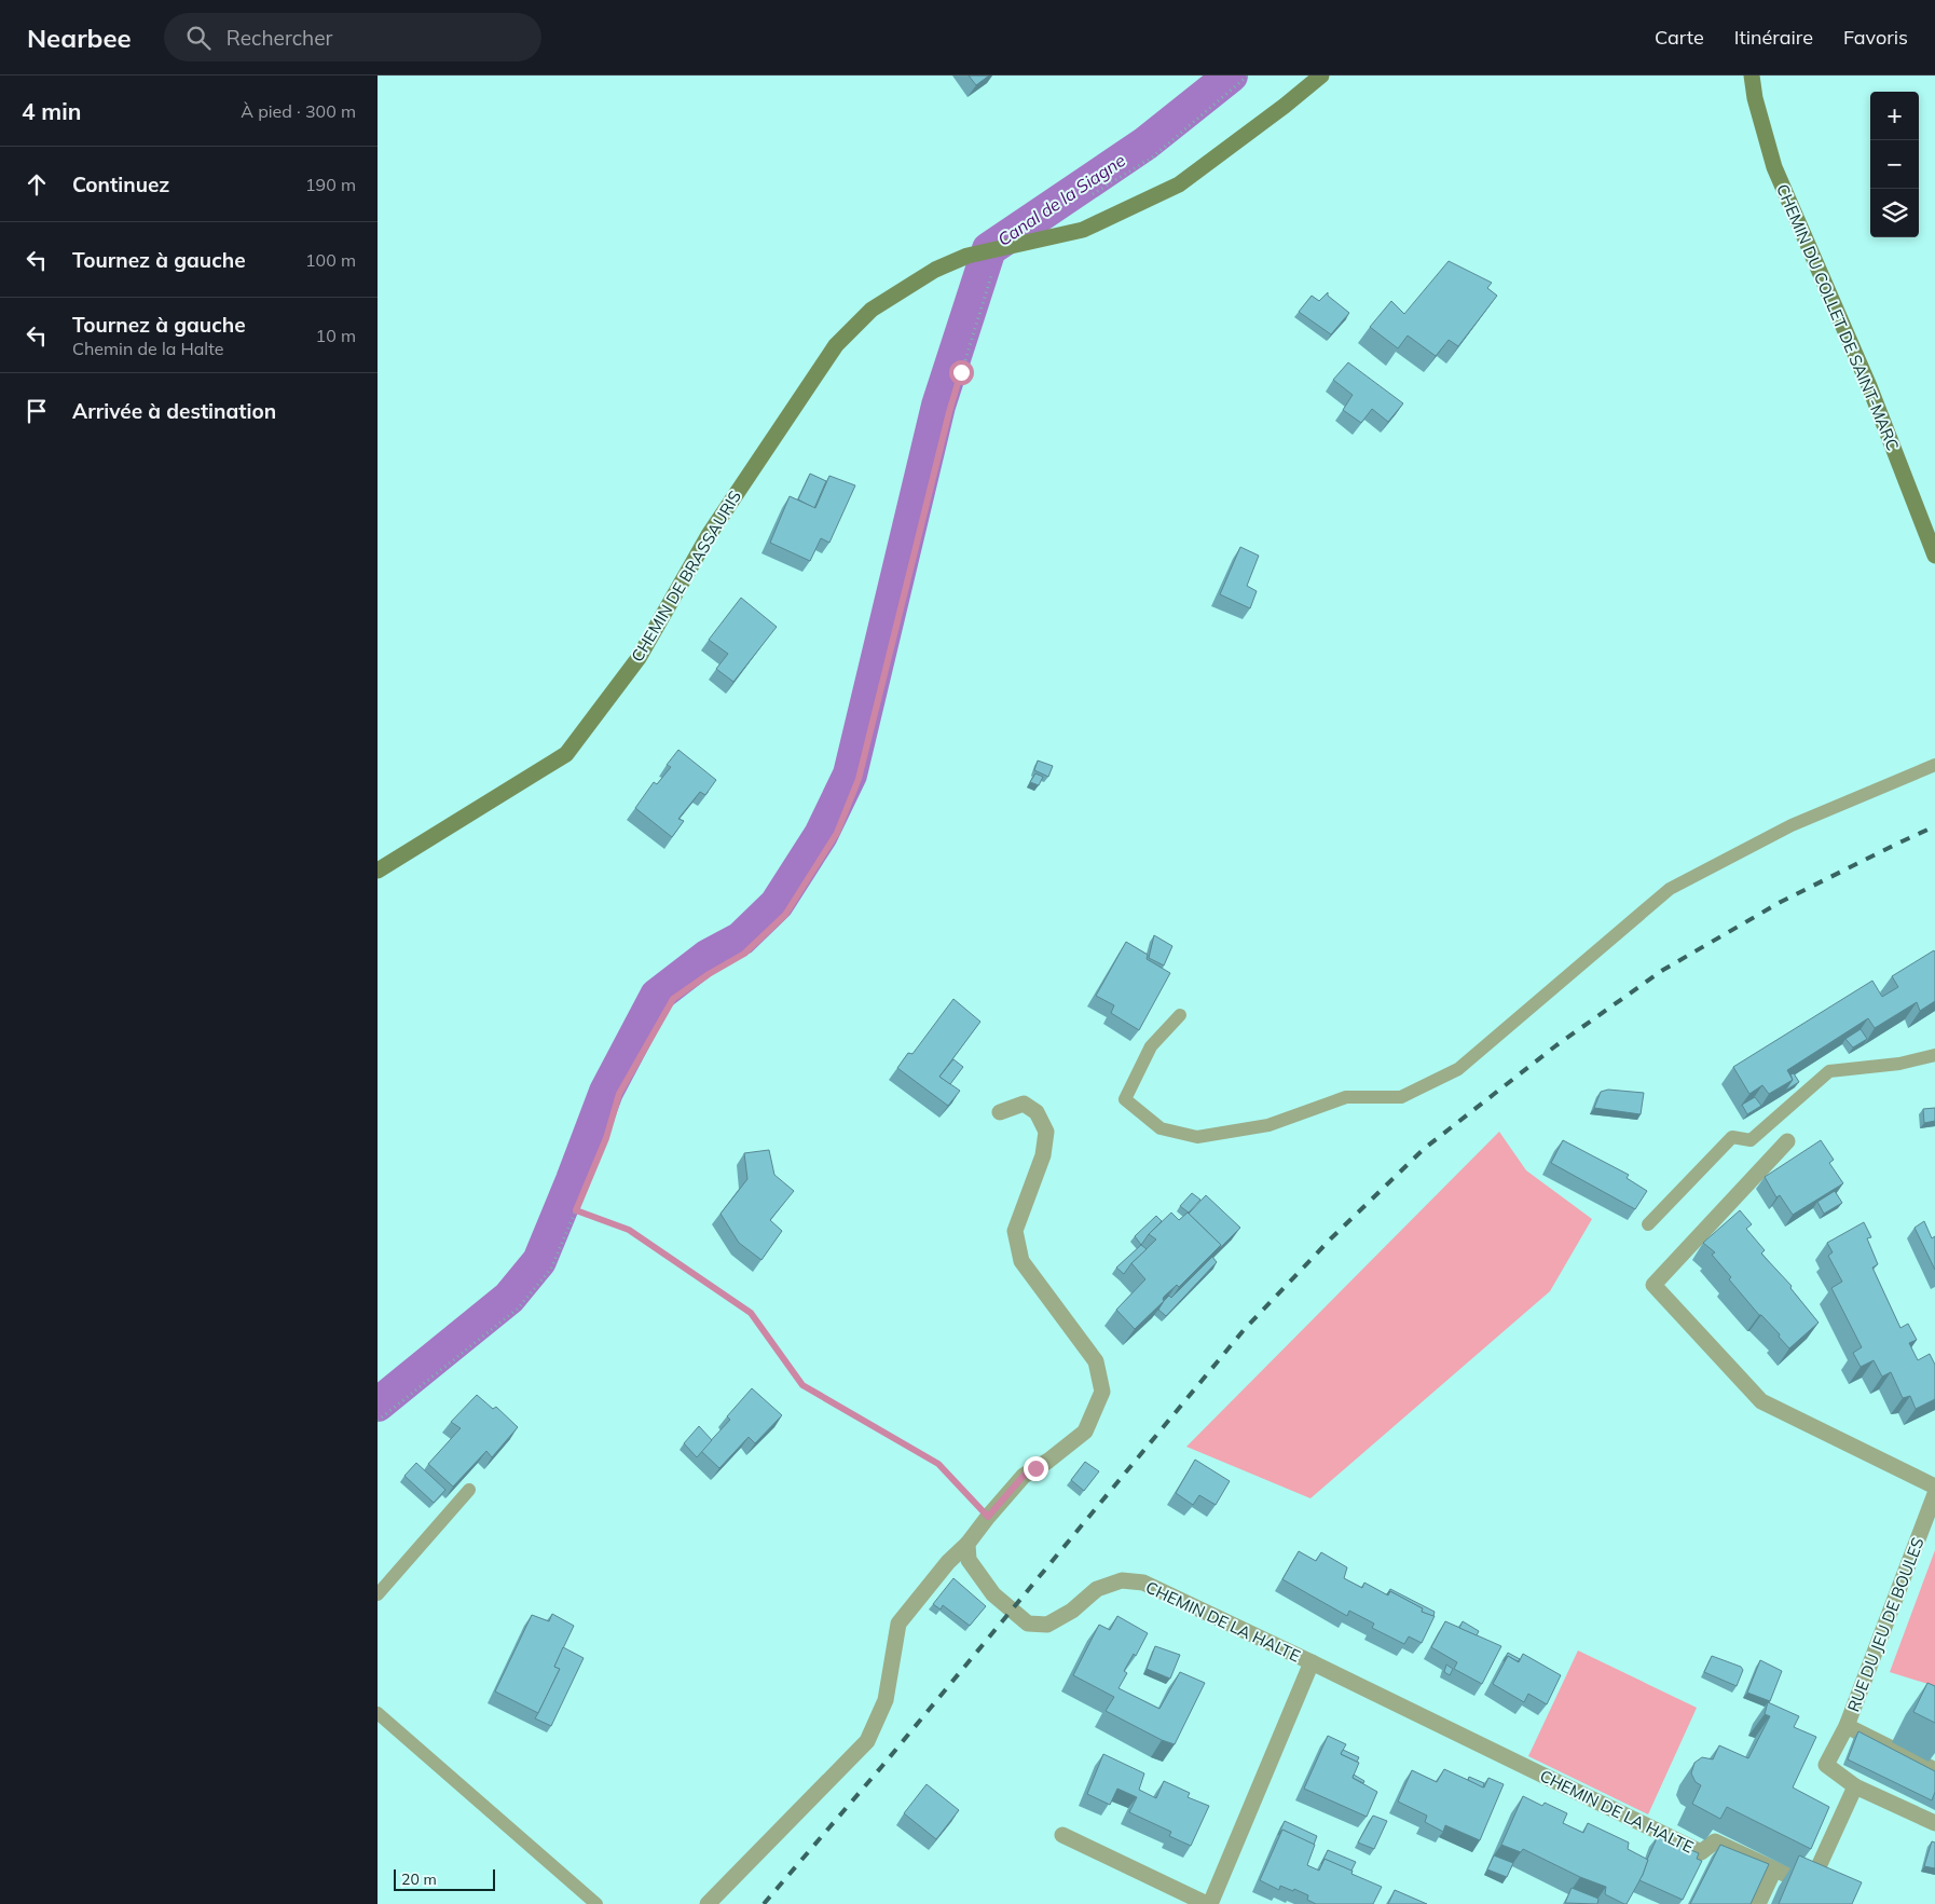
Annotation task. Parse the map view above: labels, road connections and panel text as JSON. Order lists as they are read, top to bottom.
{
  "streets": {
    "street": [
      "CHEMIN DU COLLET DE SAINT-MARC",
      "CHEMIN DE BRASSAURIS",
      "CHEMIN DE LA HALTE",
      "RUE DU JEU DE BOULES"
    ]
  },
  "crossings": [
    ["CHEMIN DE LA HALTE", "RUE DU JEU DE BOULES"]
  ],
  "water": ["Canal de la Siagne"],
  "scale_bar": "20 m",
  "page": {
    "header": "Nearbee",
    "search": "Rechercher",
    "nav": ["Carte", "Itinéraire", "Favoris"],
    "heading": ["4 min", "À pied · 300 m"],
    "map_buttons": ["+", "−"],
    "list": [
      ["Continuez", "190 m"],
      ["Tournez à gauche", "100 m"],
      ["Tournez à gauche", "Chemin de la Halte", "10 m"],
      "Arrivée à destination"
    ],
    "scale": "20 m"
  }
}
